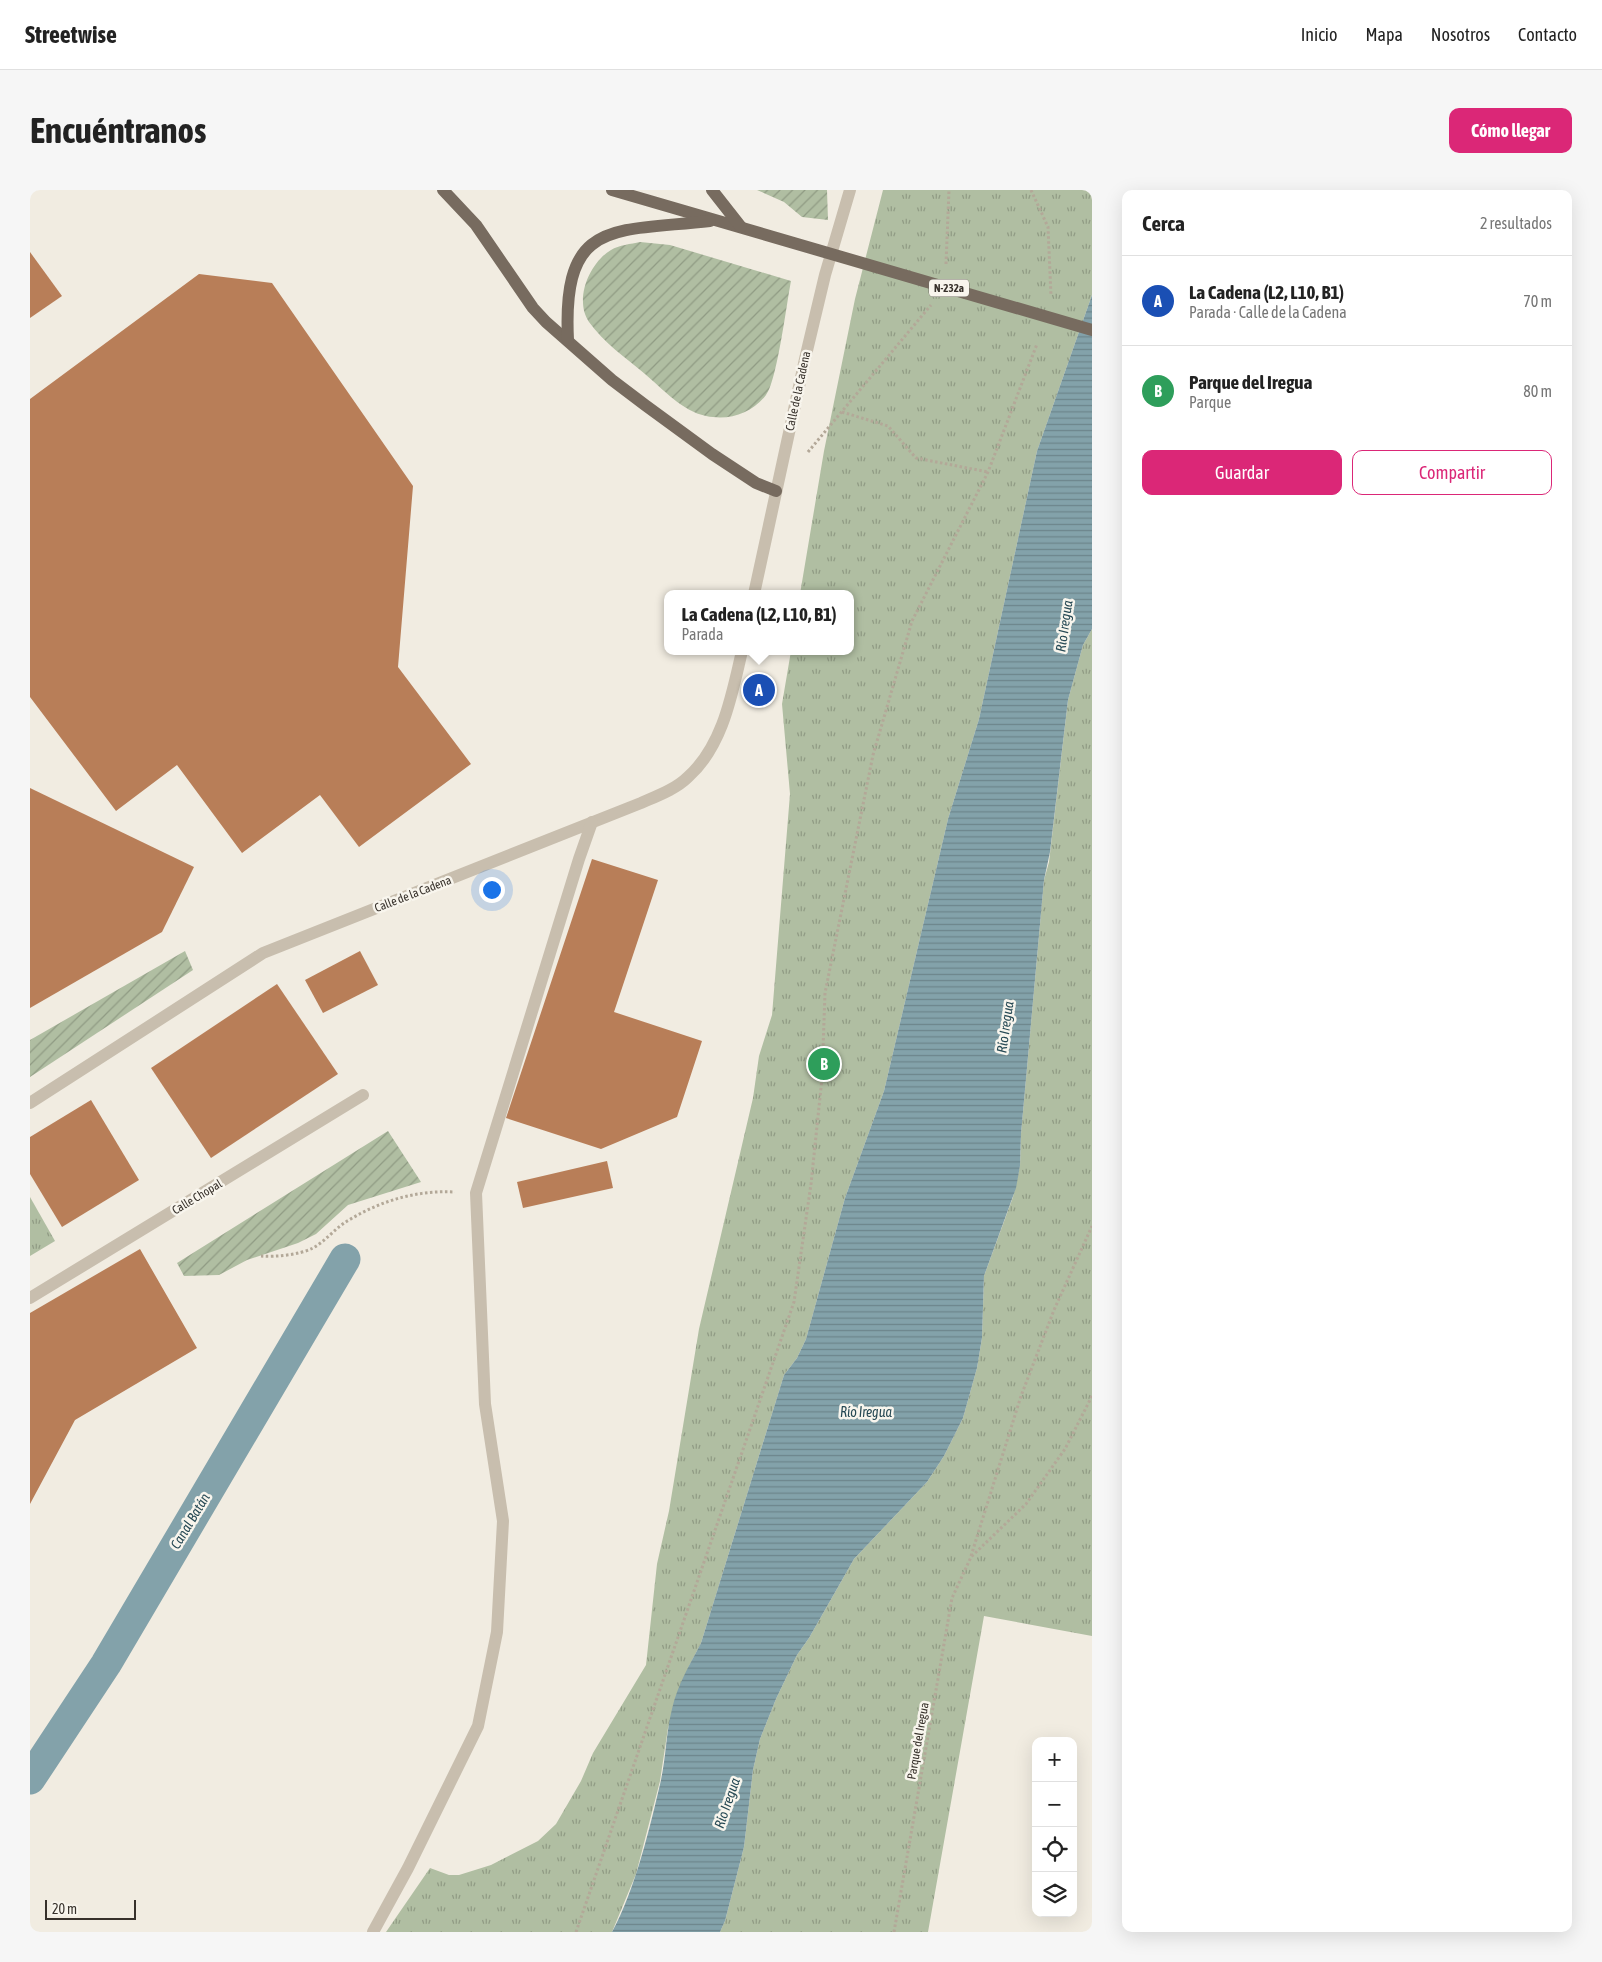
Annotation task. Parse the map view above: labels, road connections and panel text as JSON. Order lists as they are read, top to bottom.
{
  "streets": {
    "main road": ["N-232a"],
    "street": ["Calle de la Cadena", "Calle Chopal"],
    "path": ["Parque del Iregua"]
  },
  "water": ["Río Iregua", "Canal Batán"],
  "scale_bar": "20 m",
  "page": {
    "header": "Streetwise",
    "nav": [
      "Inicio",
      "Mapa",
      "Nosotros",
      "Contacto"
    ],
    "buttons": [
      "Cómo llegar",
      ["Guardar", "Compartir"]
    ],
    "title": "Encuéntranos",
    "heading": ["Cerca", "2 resultados"],
    "list": [
      {
        "mark": "A",
        "name": "La Cadena (L2, L10, B1)",
        "note": "Parada · Calle de la Cadena",
        "value": "70 m"
      },
      {
        "mark": "B",
        "name": "Parque del Iregua",
        "note": "Parque",
        "value": "80 m"
      }
    ],
    "popup": ["La Cadena (L2, L10, B1)", "Parada"],
    "pins": ["A", "B"],
    "map_buttons": ["+", "−"],
    "scale": "20 m"
  }
}
